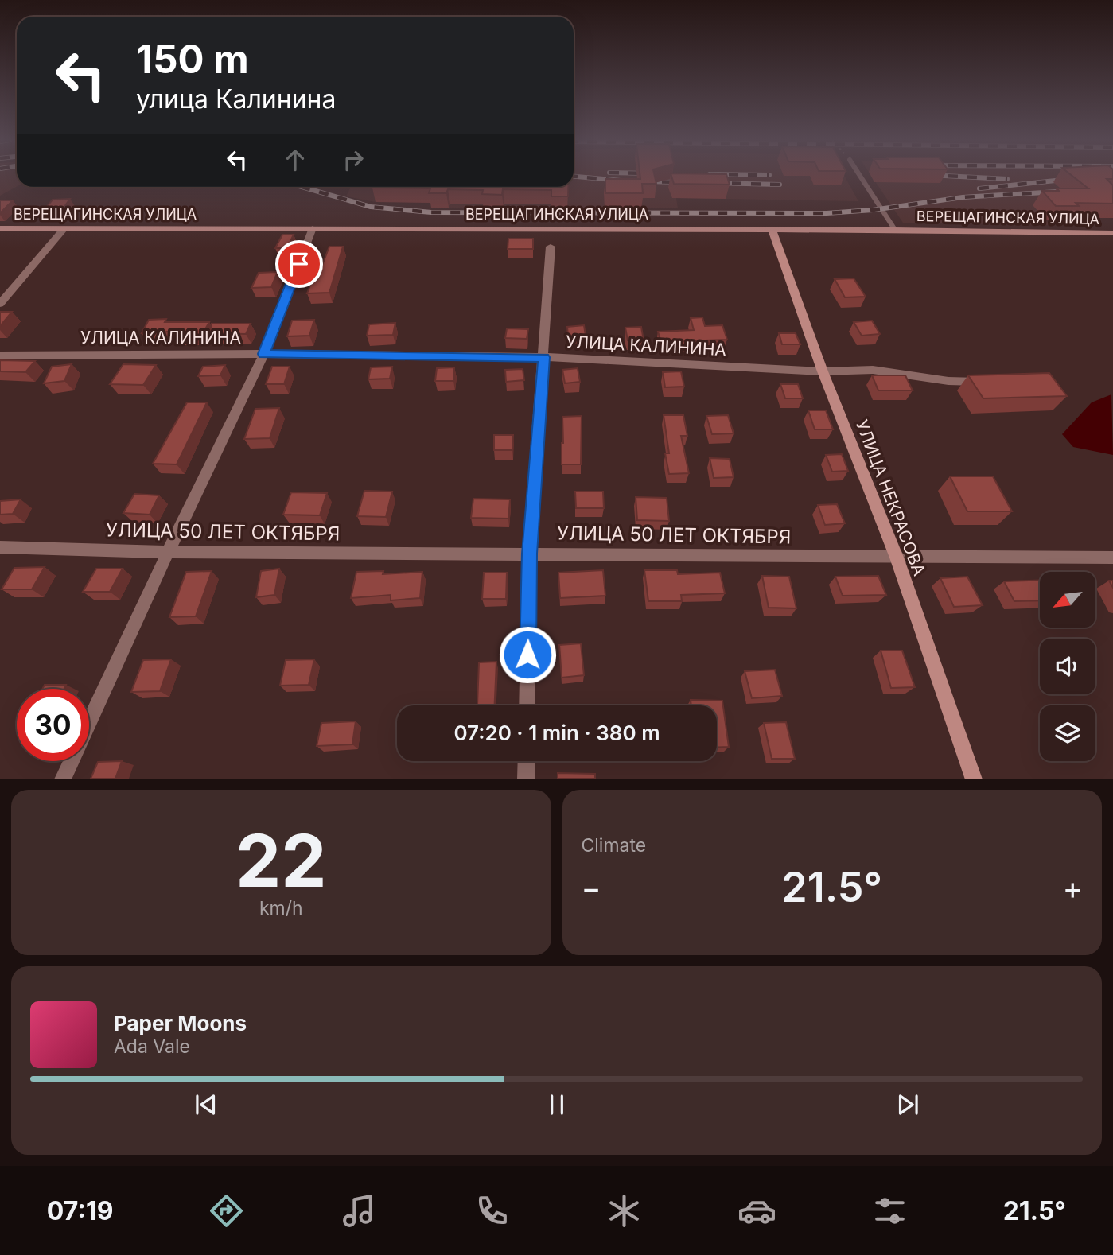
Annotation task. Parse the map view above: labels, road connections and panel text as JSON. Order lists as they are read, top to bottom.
{
  "streets": {
    "main road": ["ВЕРЕЩАГИНСКАЯ УЛИЦА", "УЛИЦА НЕКРАСОВА"],
    "street": ["УЛИЦА КАЛИНИНА", "УЛИЦА 50 ЛЕТ ОКТЯБРЯ"]
  },
  "crossings": [
    ["ВЕРЕЩАГИНСКАЯ УЛИЦА", "УЛИЦА НЕКРАСОВА"],
    ["УЛИЦА КАЛИНИНА", "УЛИЦА НЕКРАСОВА"],
    ["УЛИЦА НЕКРАСОВА", "УЛИЦА 50 ЛЕТ ОКТЯБРЯ"]
  ],
  "north": "bottom left",
  "page": {
    "turn": ["150 m", "улица Калинина"],
    "limit": "30",
    "trip": "07:20 · 1 min · 380 m",
    "tile": [
      ["22", "km/h"],
      "Climate"
    ],
    "heat": ["−", "21.5°", "+"],
    "song": ["Paper Moons", "Ada Vale"],
    "tabs": ["07:19", "21.5°"]
  }
}
